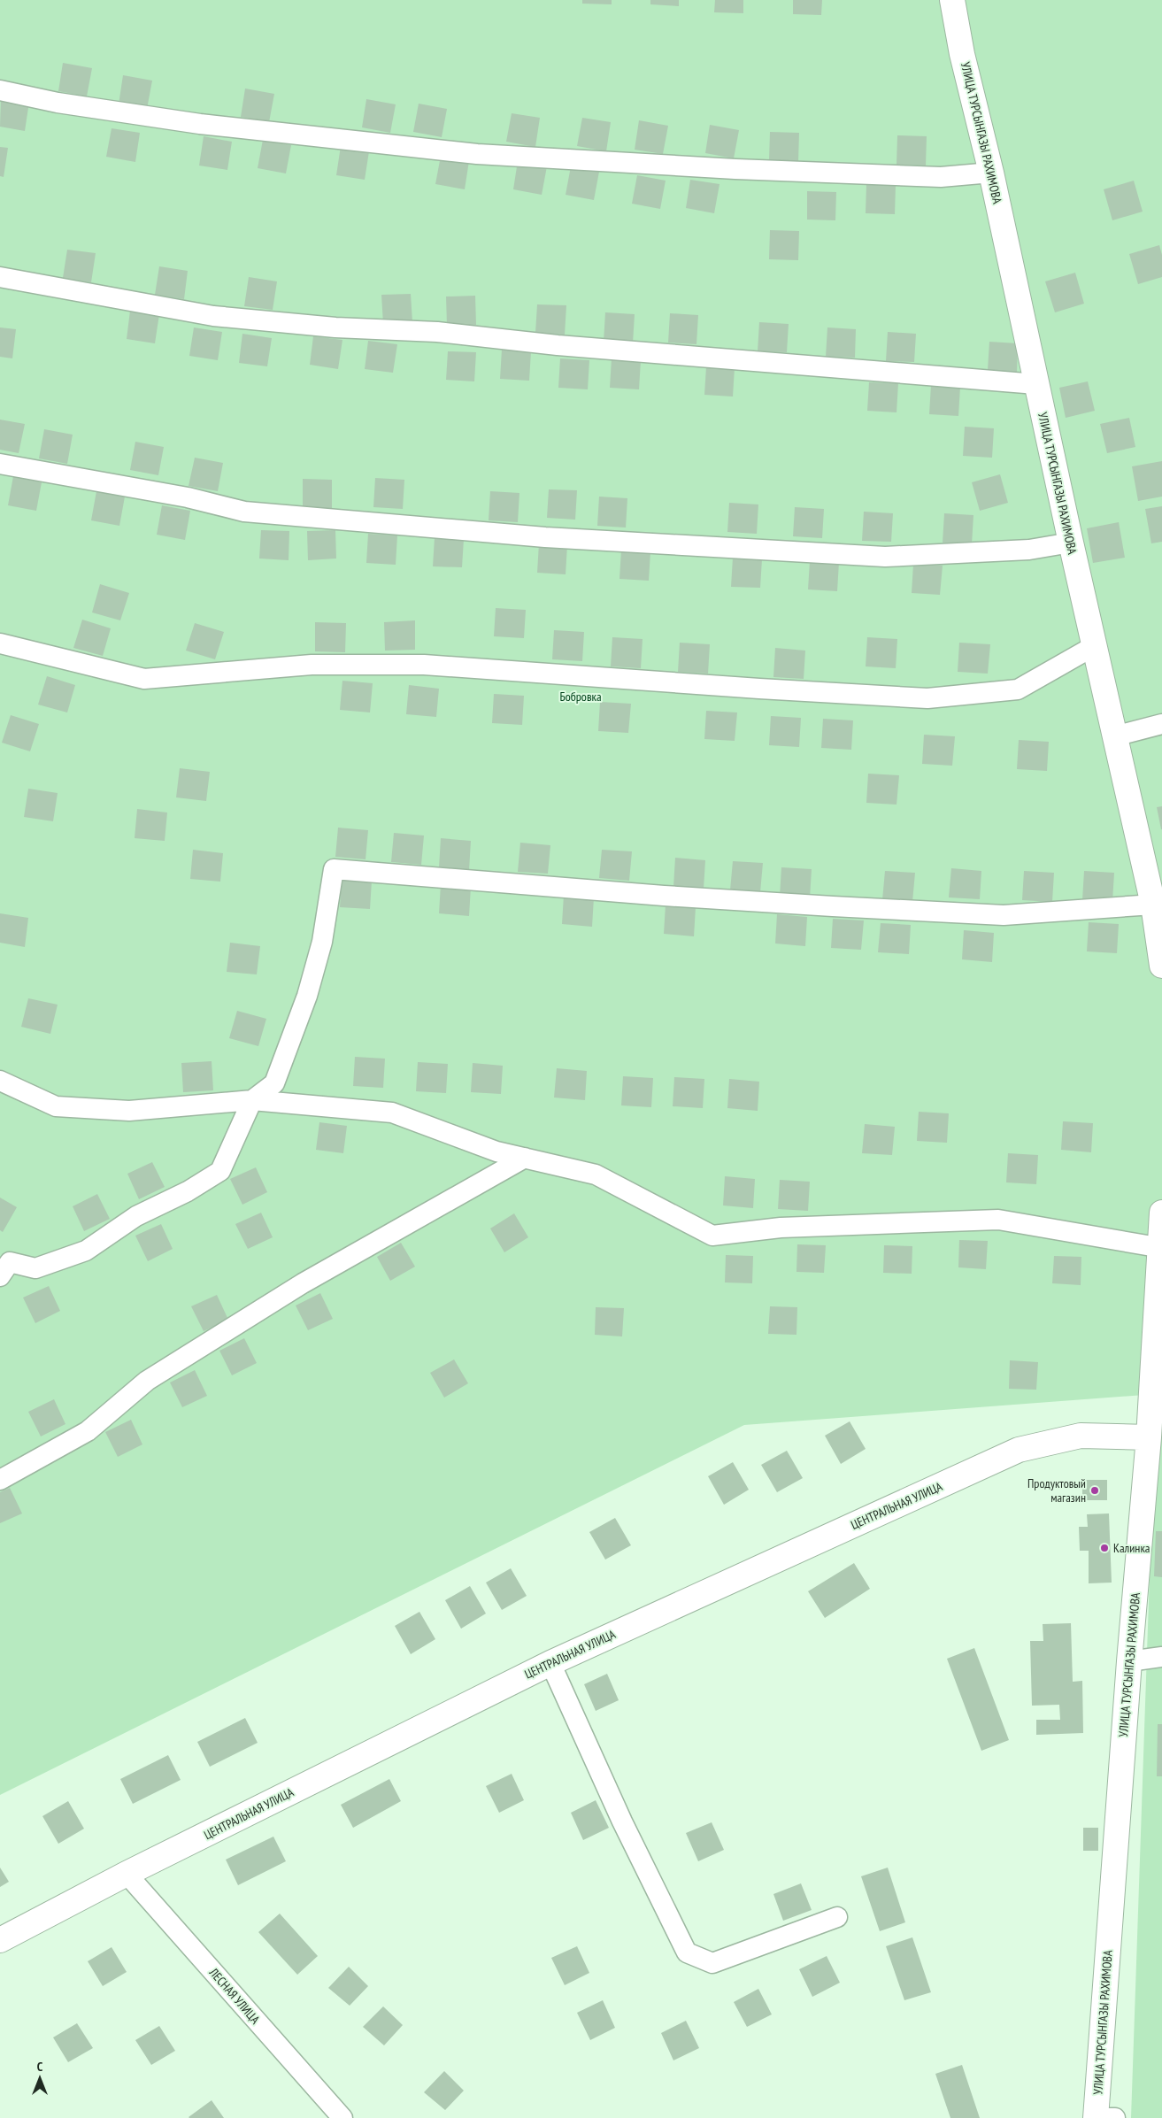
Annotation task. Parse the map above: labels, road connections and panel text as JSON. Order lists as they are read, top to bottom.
{
  "streets": {
    "street": ["УЛИЦА ТУРСЫНГАЗЫ РАХИМОВА", "ЦЕНТРАЛЬНАЯ УЛИЦА", "ЛЕСНАЯ УЛИЦА"]
  },
  "crossings": [
    ["УЛИЦА ТУРСЫНГАЗЫ РАХИМОВА", "ЦЕНТРАЛЬНАЯ УЛИЦА"],
    ["ЦЕНТРАЛЬНАЯ УЛИЦА", "ЛЕСНАЯ УЛИЦА"]
  ],
  "parks": ["Бобровка"],
  "places": ["Продуктовый магазин", "Калинка"],
  "north": "top"
}
